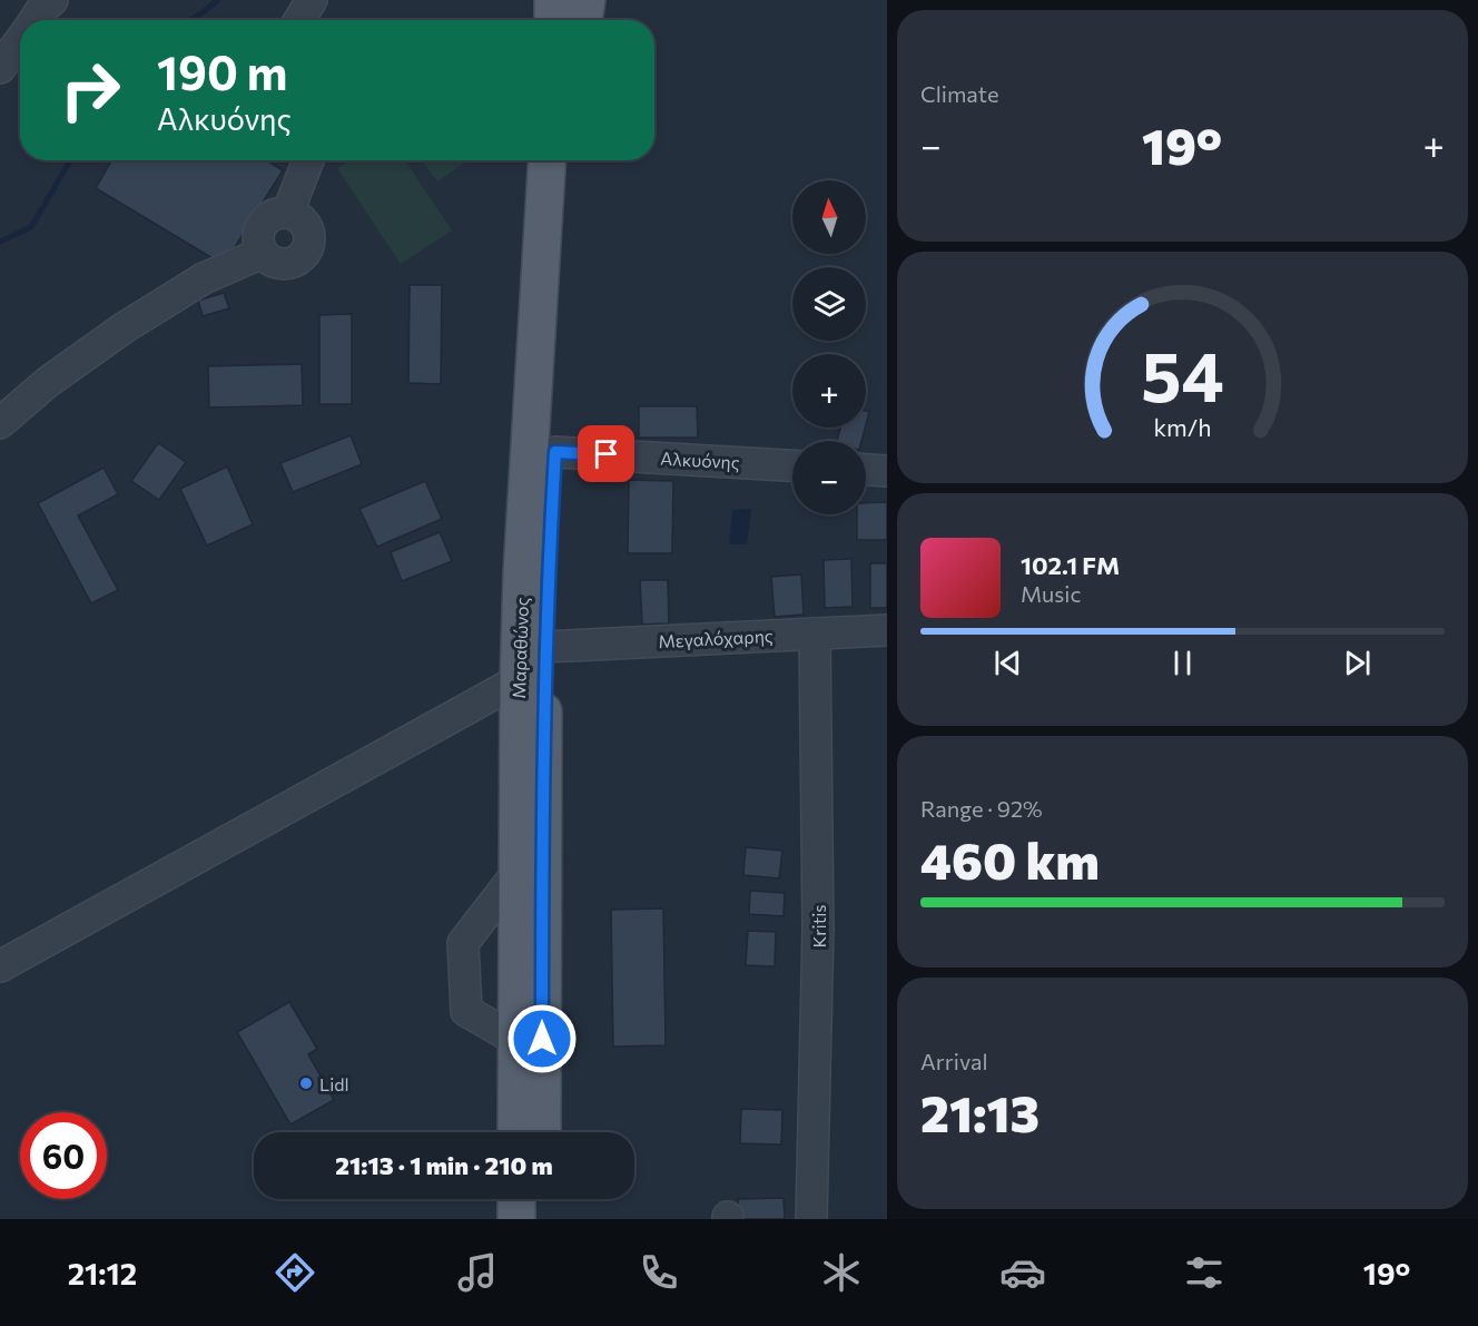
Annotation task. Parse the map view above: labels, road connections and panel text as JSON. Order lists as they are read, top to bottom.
{
  "streets": {
    "main road": ["Μαραθώνος"],
    "street": ["Αλκυόνης", "Μεγαλόχαρης", "Kritis"]
  },
  "crossings": [
    ["Αλκυόνης", "Μαραθώνος"],
    ["Μεγαλόχαρης", "Μαραθώνος"],
    ["Μεγαλόχαρης", "Kritis"]
  ],
  "places": ["Lidl"],
  "north": "top",
  "page": {
    "tile": [
      "Climate",
      ["Range · 92%", "460 km"],
      ["Arrival", "21:13"]
    ],
    "turn": ["190 m", "Αλκυόνης"],
    "heat": ["−", "19°", "+"],
    "map_buttons": ["+", "−"],
    "song": ["102.1 FM", "Music"],
    "limit": "60",
    "trip": "21:13 · 1 min · 210 m",
    "tabs": ["21:12", "19°"],
    "gauge": ["54", "km/h"]
  }
}
